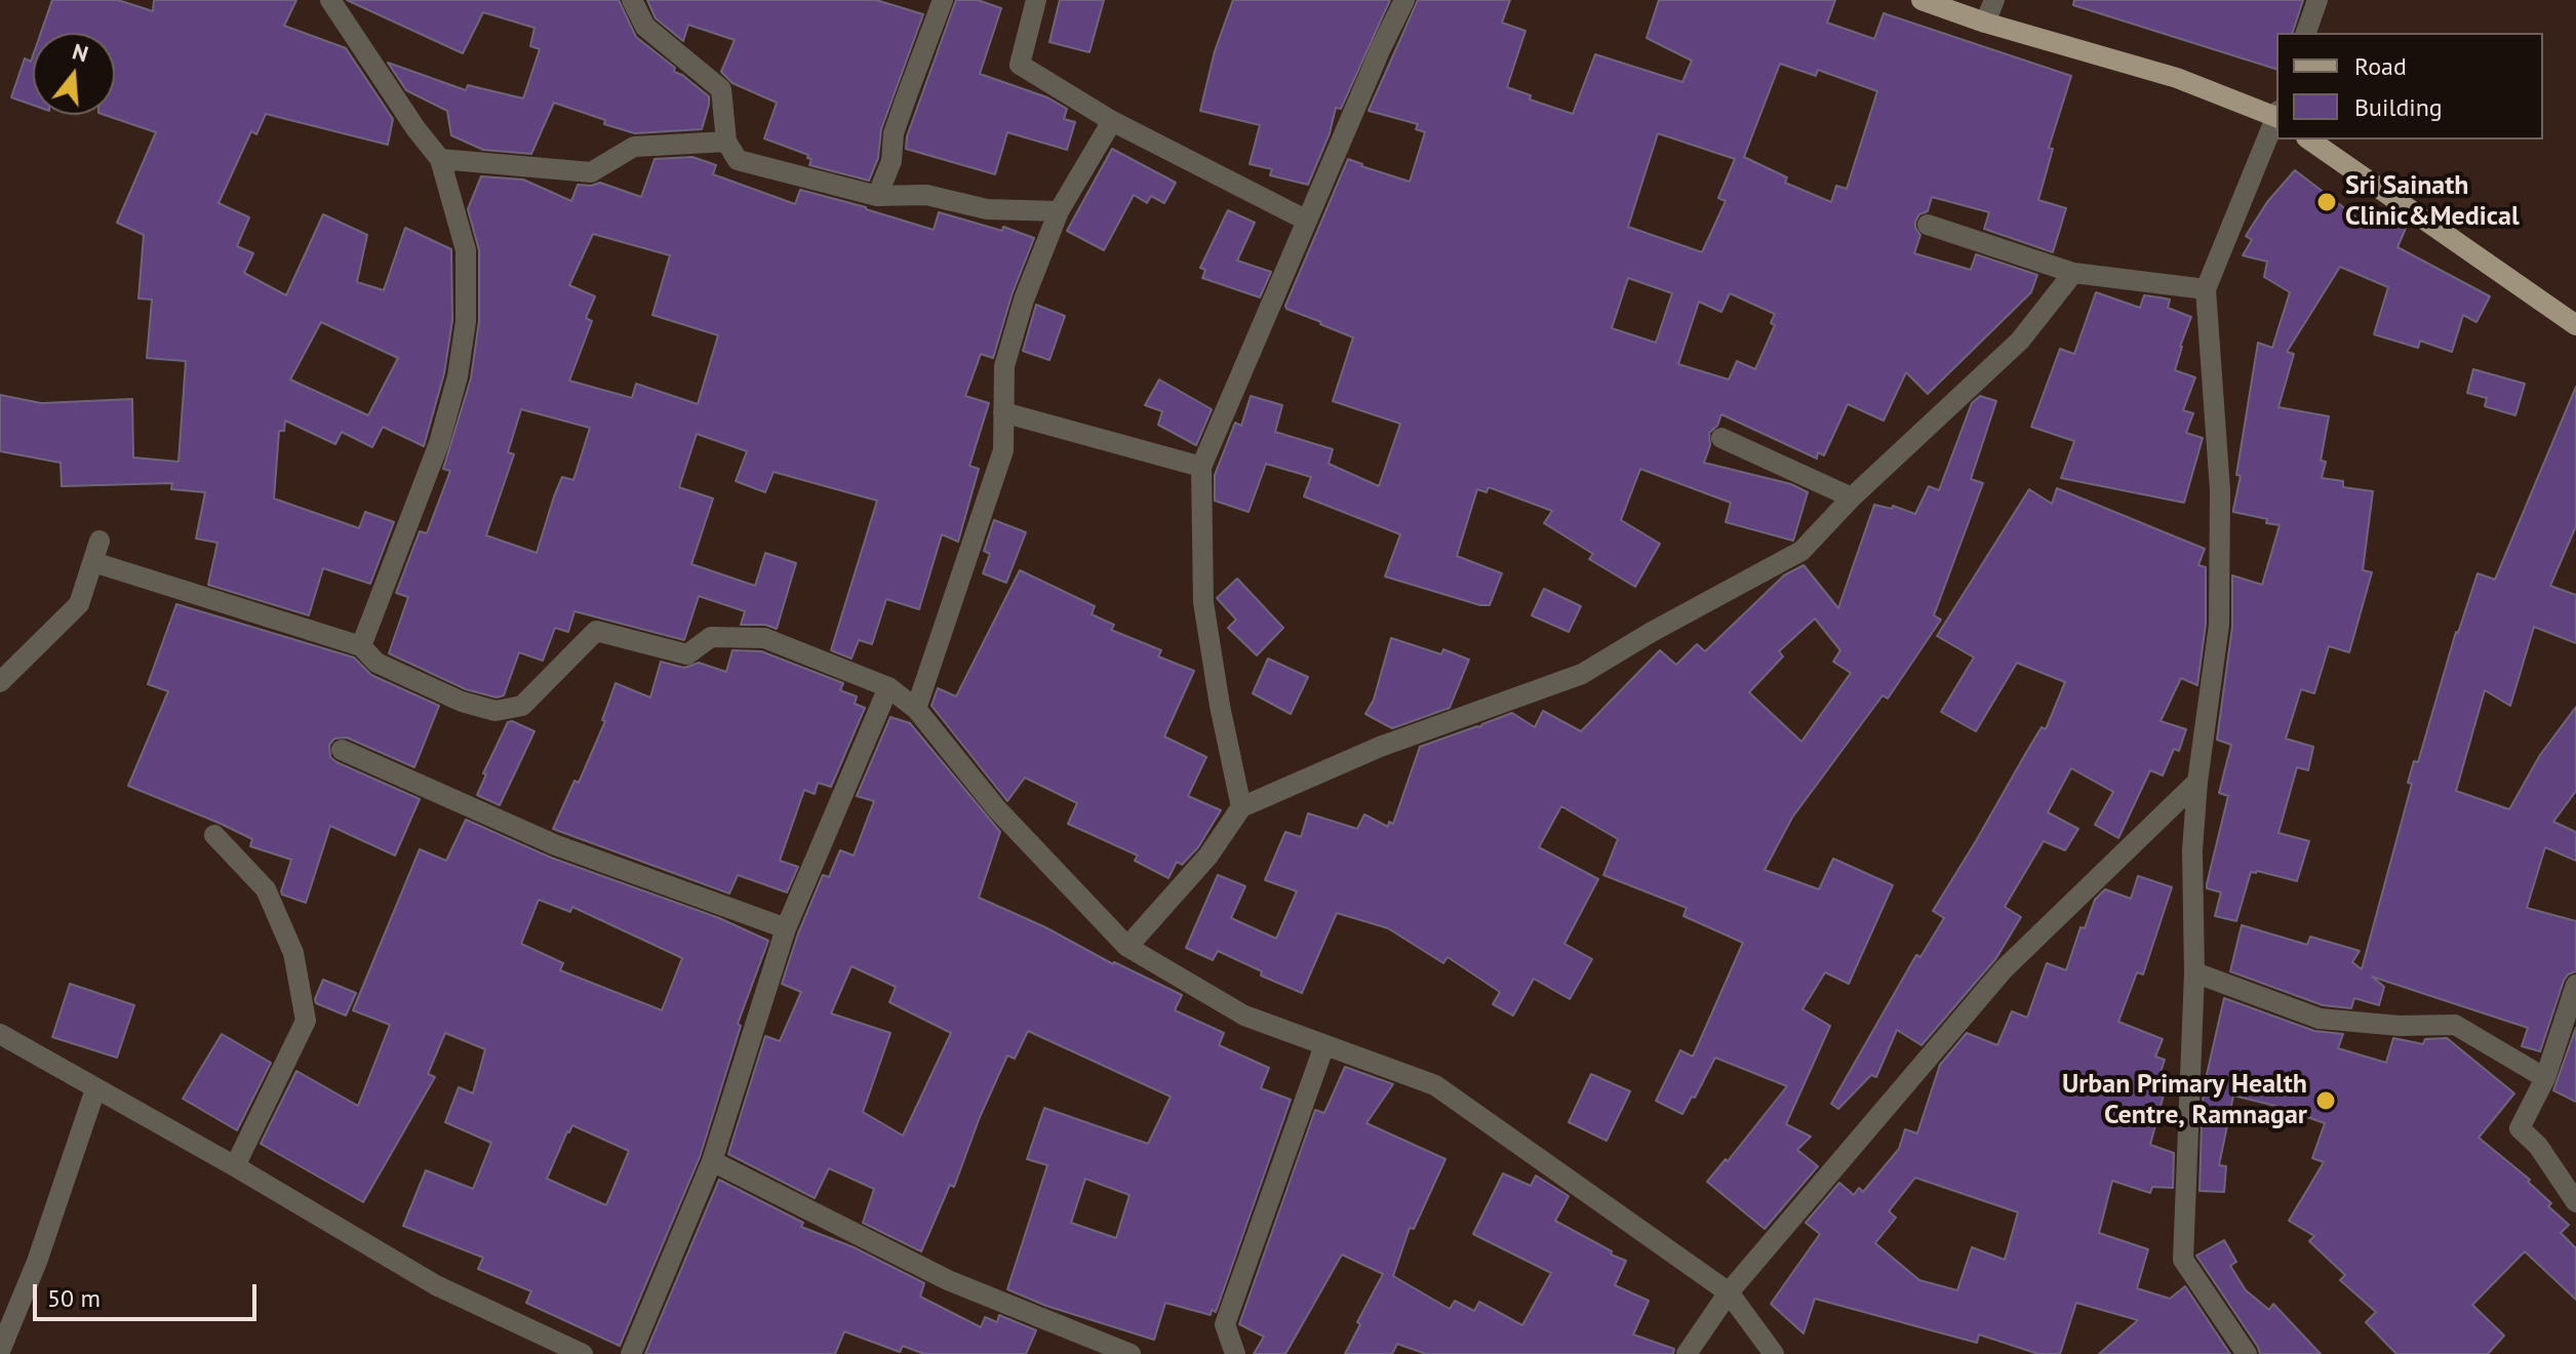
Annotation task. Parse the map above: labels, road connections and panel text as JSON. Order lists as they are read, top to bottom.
{
  "places": ["Sri Sainath Clinic&Medical", "Urban Primary Health Centre, Ramnagar"],
  "legend": ["Road", "Building"],
  "scale_bar": "50 m",
  "north": "top"
}
